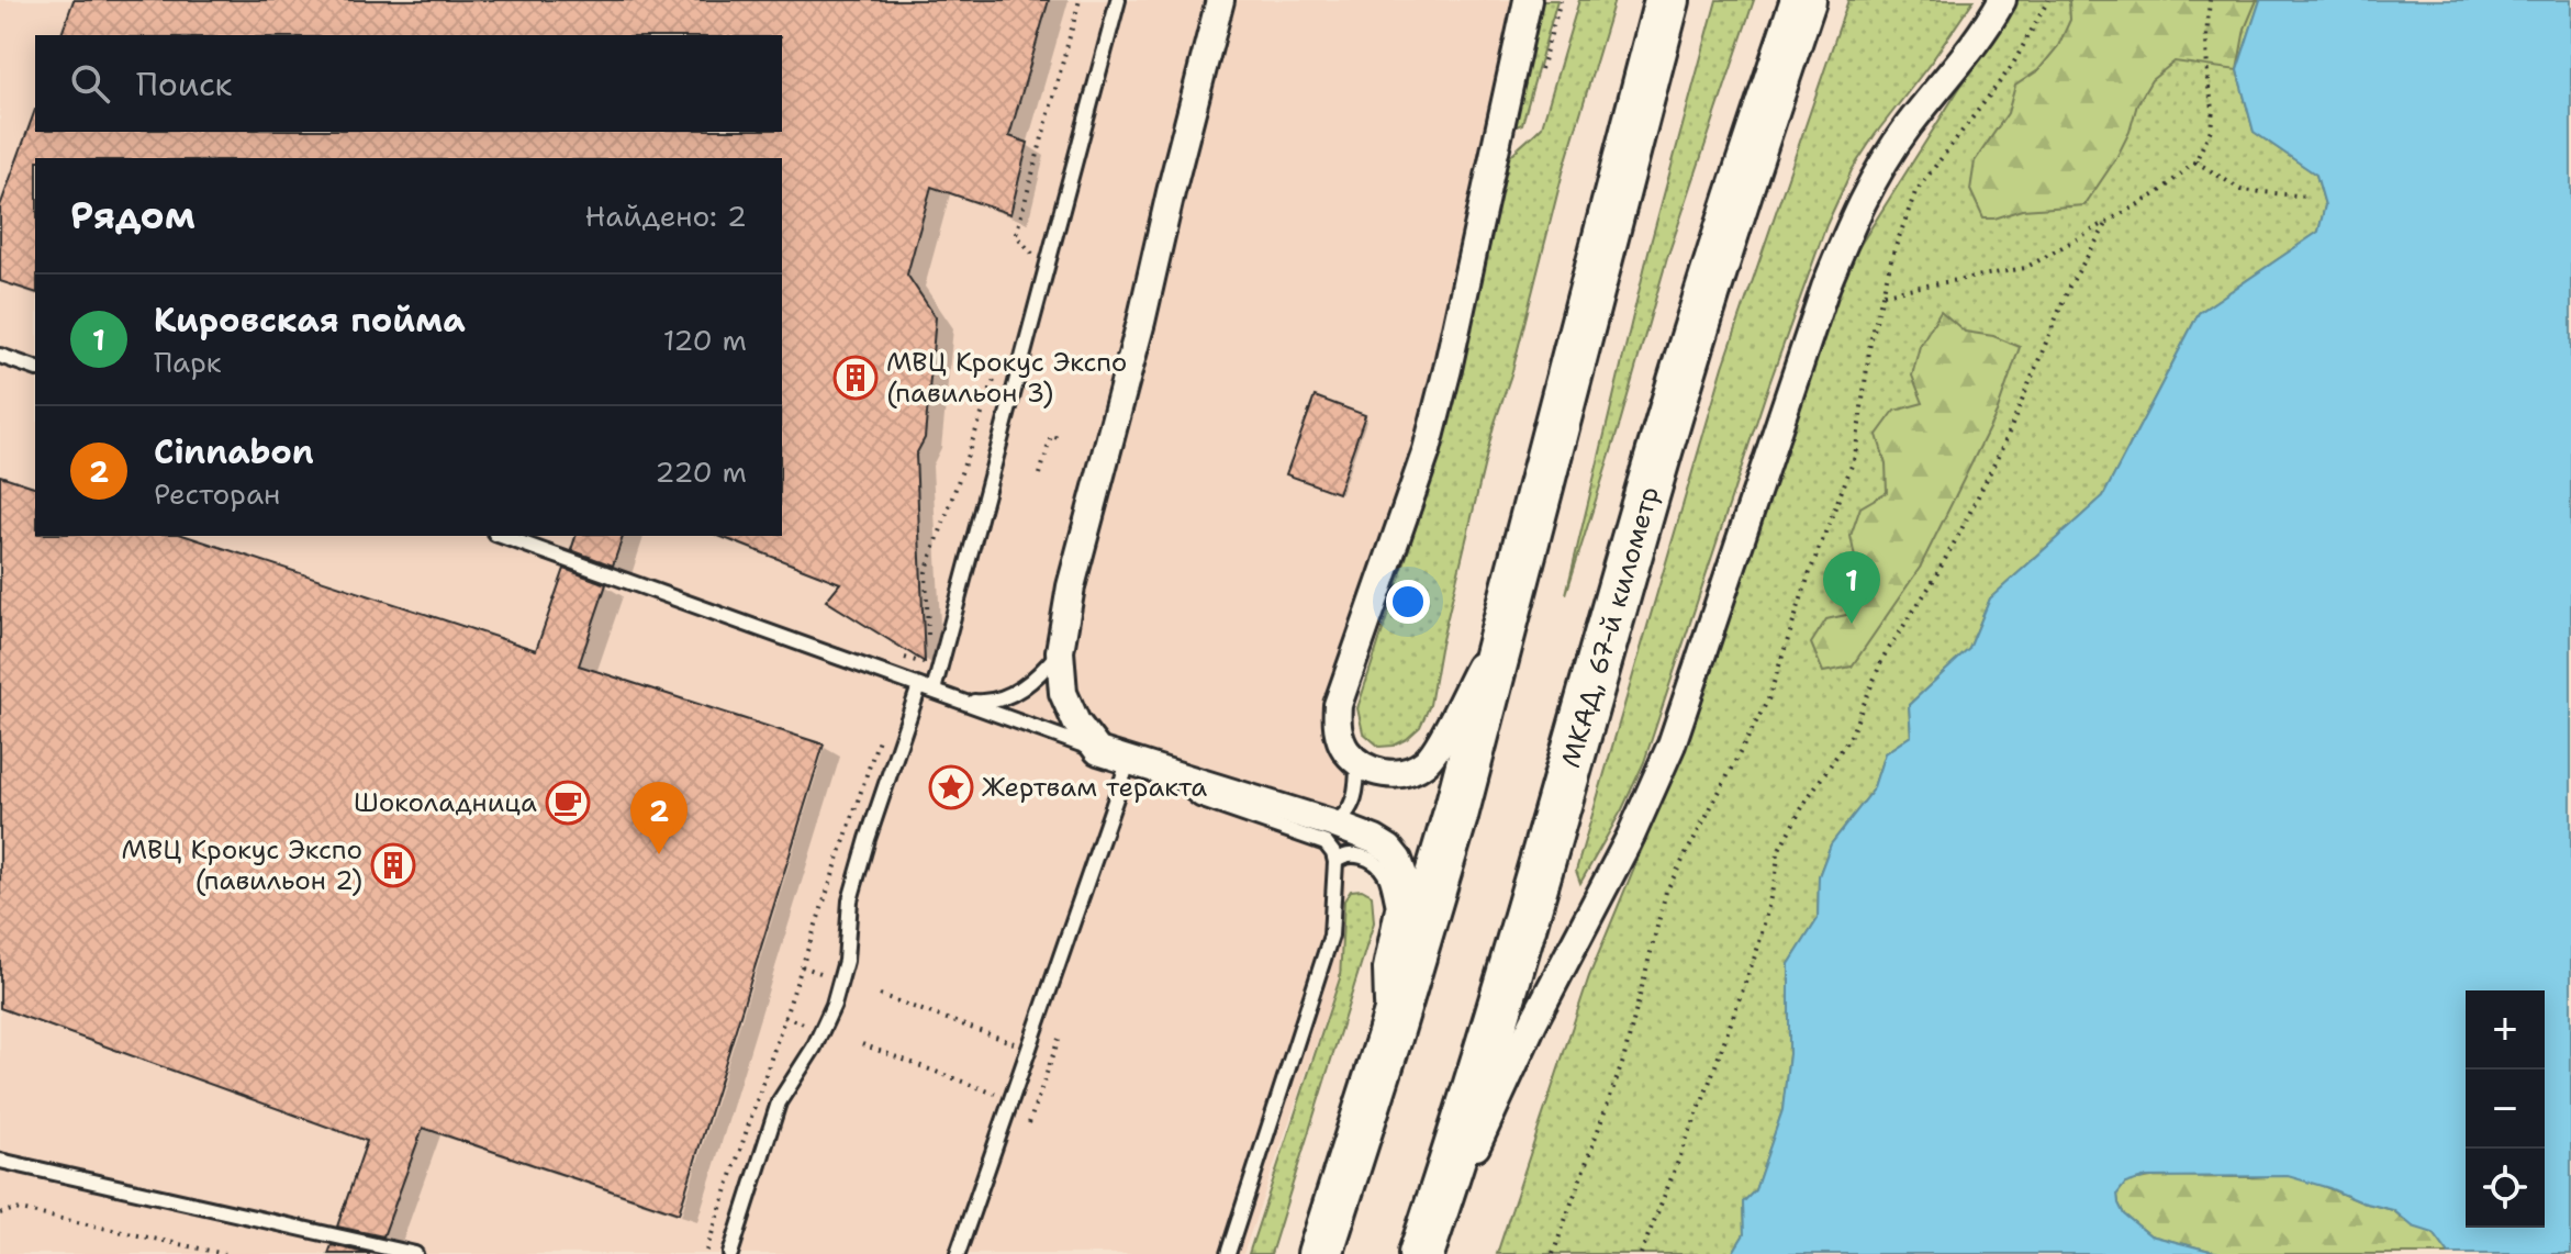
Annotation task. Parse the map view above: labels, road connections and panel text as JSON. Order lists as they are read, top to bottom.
{
  "streets": {
    "highway": ["МКАД, 67-й километр"]
  },
  "places": {
    "building": ["МВЦ Крокус Экспо (павильон 3)", "МВЦ Крокус Экспо (павильон 2)"],
    "place": ["Жертвам теракта"],
    "cafe": ["Шоколадница"]
  },
  "page": {
    "search": "Поиск",
    "heading": ["Рядом", "Найдено: 2"],
    "list": [
      {
        "mark": "1",
        "name": "Кировская пойма",
        "note": "Парк",
        "value": "120 m"
      },
      {
        "mark": "2",
        "name": "Cinnabon",
        "note": "Ресторан",
        "value": "220 m"
      }
    ],
    "pins": ["1", "2"],
    "map_buttons": ["+", "−"]
  }
}
